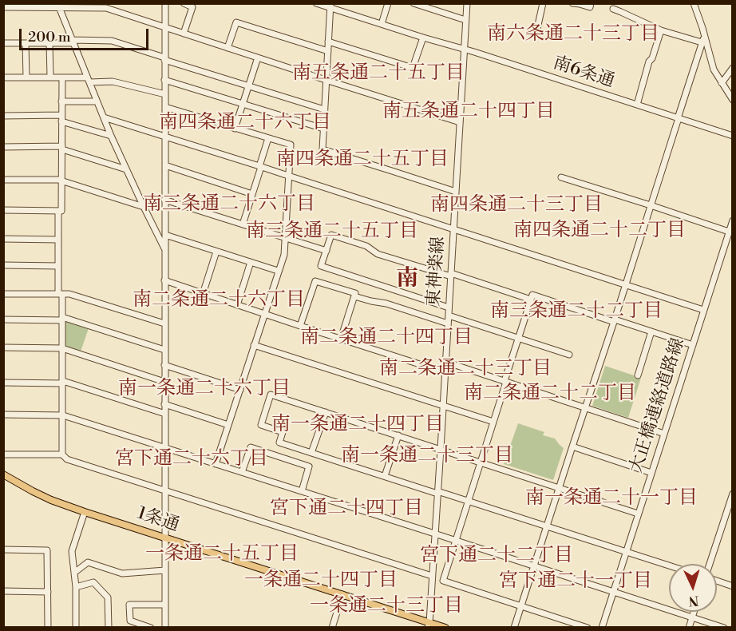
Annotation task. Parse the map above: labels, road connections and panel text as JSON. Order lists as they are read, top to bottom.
{
  "streets": {
    "main road": ["1条通"],
    "street": ["南6条通", "東神楽線", "大正橋連絡道路線"]
  },
  "crossings": [
    ["南6条通", "東神楽線"],
    ["東神楽線", "1条通"]
  ],
  "districts": [
    "南六条通二十三丁目",
    "南五条通二十五丁目",
    "南五条通二十四丁目",
    "南四条通二十六丁目",
    "南四条通二十五丁目",
    "南三条通二十六丁目",
    "南四条通二十三丁目",
    "南四条通二十二丁目",
    "南三条通二十五丁目",
    "南",
    "南二条通二十六丁目",
    "南三条通二十二丁目",
    "南二条通二十四丁目",
    "南二条通二十三丁目",
    "南一条通二十六丁目",
    "南二条通二十二丁目",
    "南一条通二十四丁目",
    "南一条通二十三丁目",
    "宮下通二十六丁目",
    "南一条通二十一丁目",
    "宮下通二十四丁目",
    "一条通二十五丁目",
    "宮下通二十二丁目",
    "一条通二十四丁目",
    "宮下通二十一丁目",
    "一条通二十三丁目"
  ],
  "scale_bar": "200 m",
  "north": "bottom"
}
